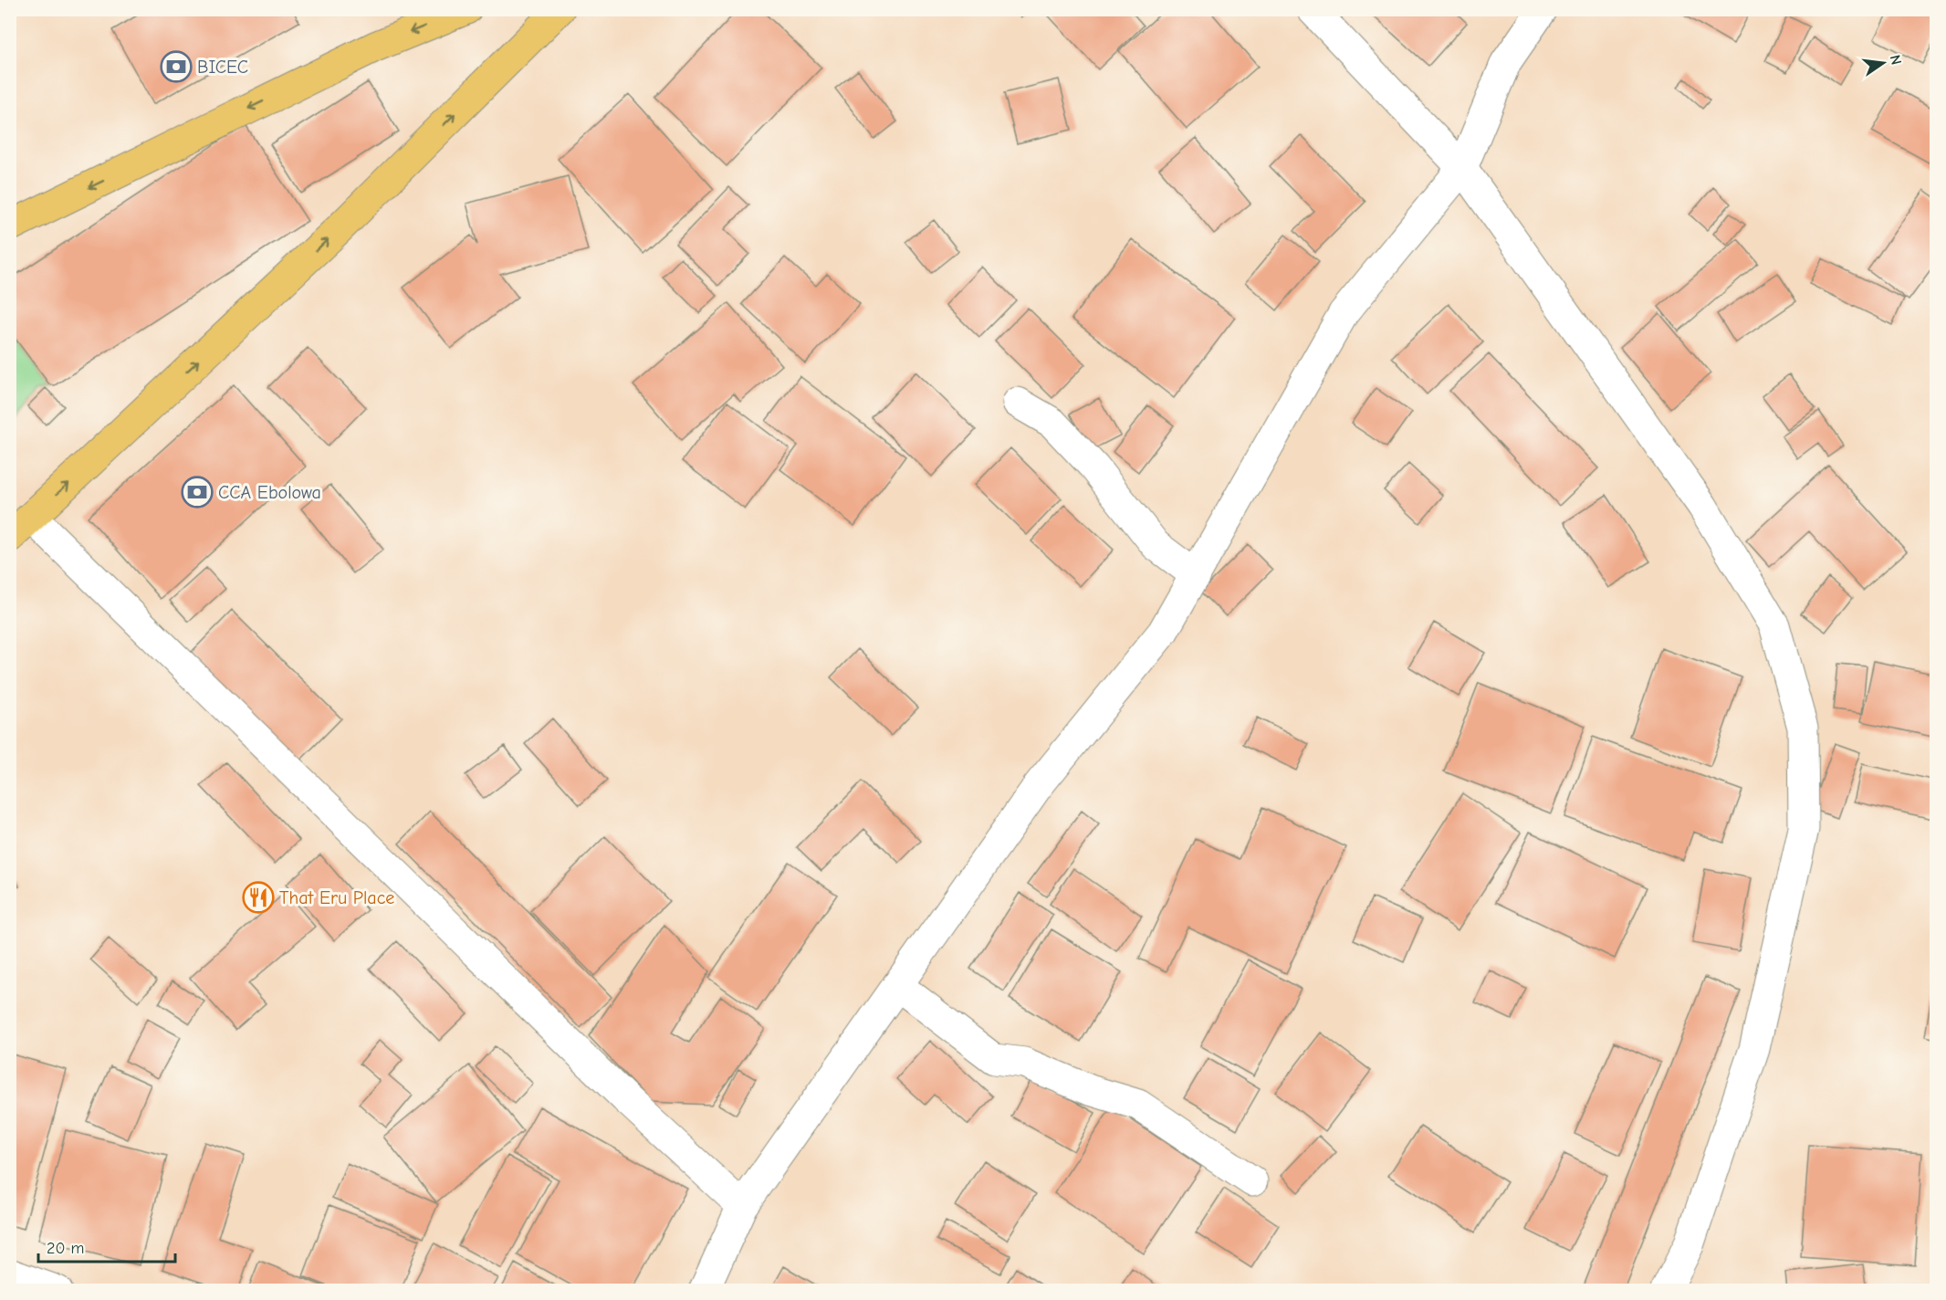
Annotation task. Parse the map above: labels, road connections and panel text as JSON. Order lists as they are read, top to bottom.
{
  "places": {
    "bank": ["BICEC", "CCA Ebolowa"],
    "restaurant": ["That Eru Place"]
  },
  "scale_bar": "20 m",
  "north": "right"
}
